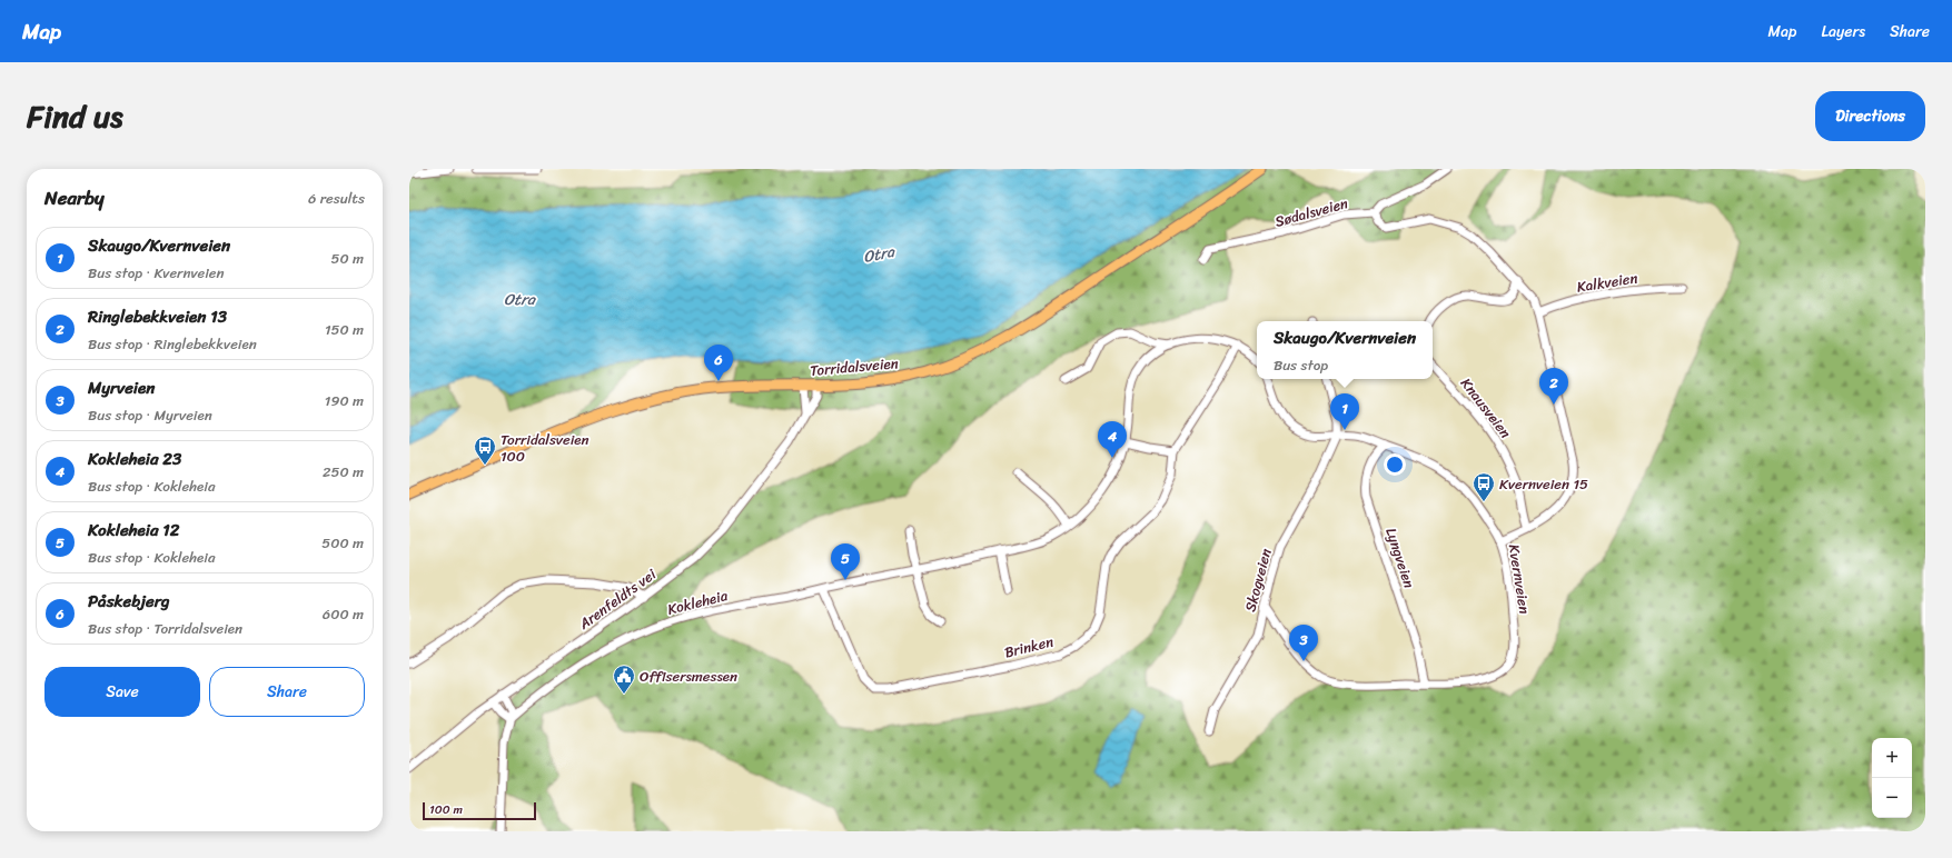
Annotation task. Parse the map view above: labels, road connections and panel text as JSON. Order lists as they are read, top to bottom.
{
  "streets": {
    "main road": ["Torridalsveien"],
    "street": [
      "Sødalsveien",
      "Kalkveien",
      "Knausveien",
      "Lyngveien",
      "Kvernveien",
      "Skogveien",
      "Arenfeldts vei",
      "Kokleheia",
      "Brinken"
    ]
  },
  "crossings": [
    ["Torridalsveien", "Arenfeldts vei"],
    ["Lyngveien", "Kvernveien"],
    ["Kvernveien", "Skogveien"],
    ["Kokleheia", "Brinken"]
  ],
  "water": ["Otra"],
  "places": {
    "bus stop": ["Torridalsveien 100", "Kvernveien 15"],
    "public building": ["Offisersmessen"]
  },
  "scale_bar": "100 m",
  "page": {
    "header": "Map",
    "nav": ["Map", "Layers", "Share"],
    "title": "Find us",
    "buttons": [
      "Directions",
      ["Save", "Share"]
    ],
    "heading": ["Nearby", "6 results"],
    "list": [
      {
        "mark": "1",
        "name": "Skaugo/Kvernveien",
        "note": "Bus stop · Kvernveien",
        "value": "50 m"
      },
      {
        "mark": "2",
        "name": "Ringlebekkveien 13",
        "note": "Bus stop · Ringlebekkveien",
        "value": "150 m"
      },
      {
        "mark": "3",
        "name": "Myrveien",
        "note": "Bus stop · Myrveien",
        "value": "190 m"
      },
      {
        "mark": "4",
        "name": "Kokleheia 23",
        "note": "Bus stop · Kokleheia",
        "value": "250 m"
      },
      {
        "mark": "5",
        "name": "Kokleheia 12",
        "note": "Bus stop · Kokleheia",
        "value": "500 m"
      },
      {
        "mark": "6",
        "name": "Påskebjerg",
        "note": "Bus stop · Torridalsveien",
        "value": "600 m"
      }
    ],
    "popup": ["Skaugo/Kvernveien", "Bus stop"],
    "pins": [
      "6",
      "2",
      "1",
      "4",
      "5",
      "3"
    ],
    "map_buttons": ["+", "−"],
    "scale": "100 m"
  }
}
